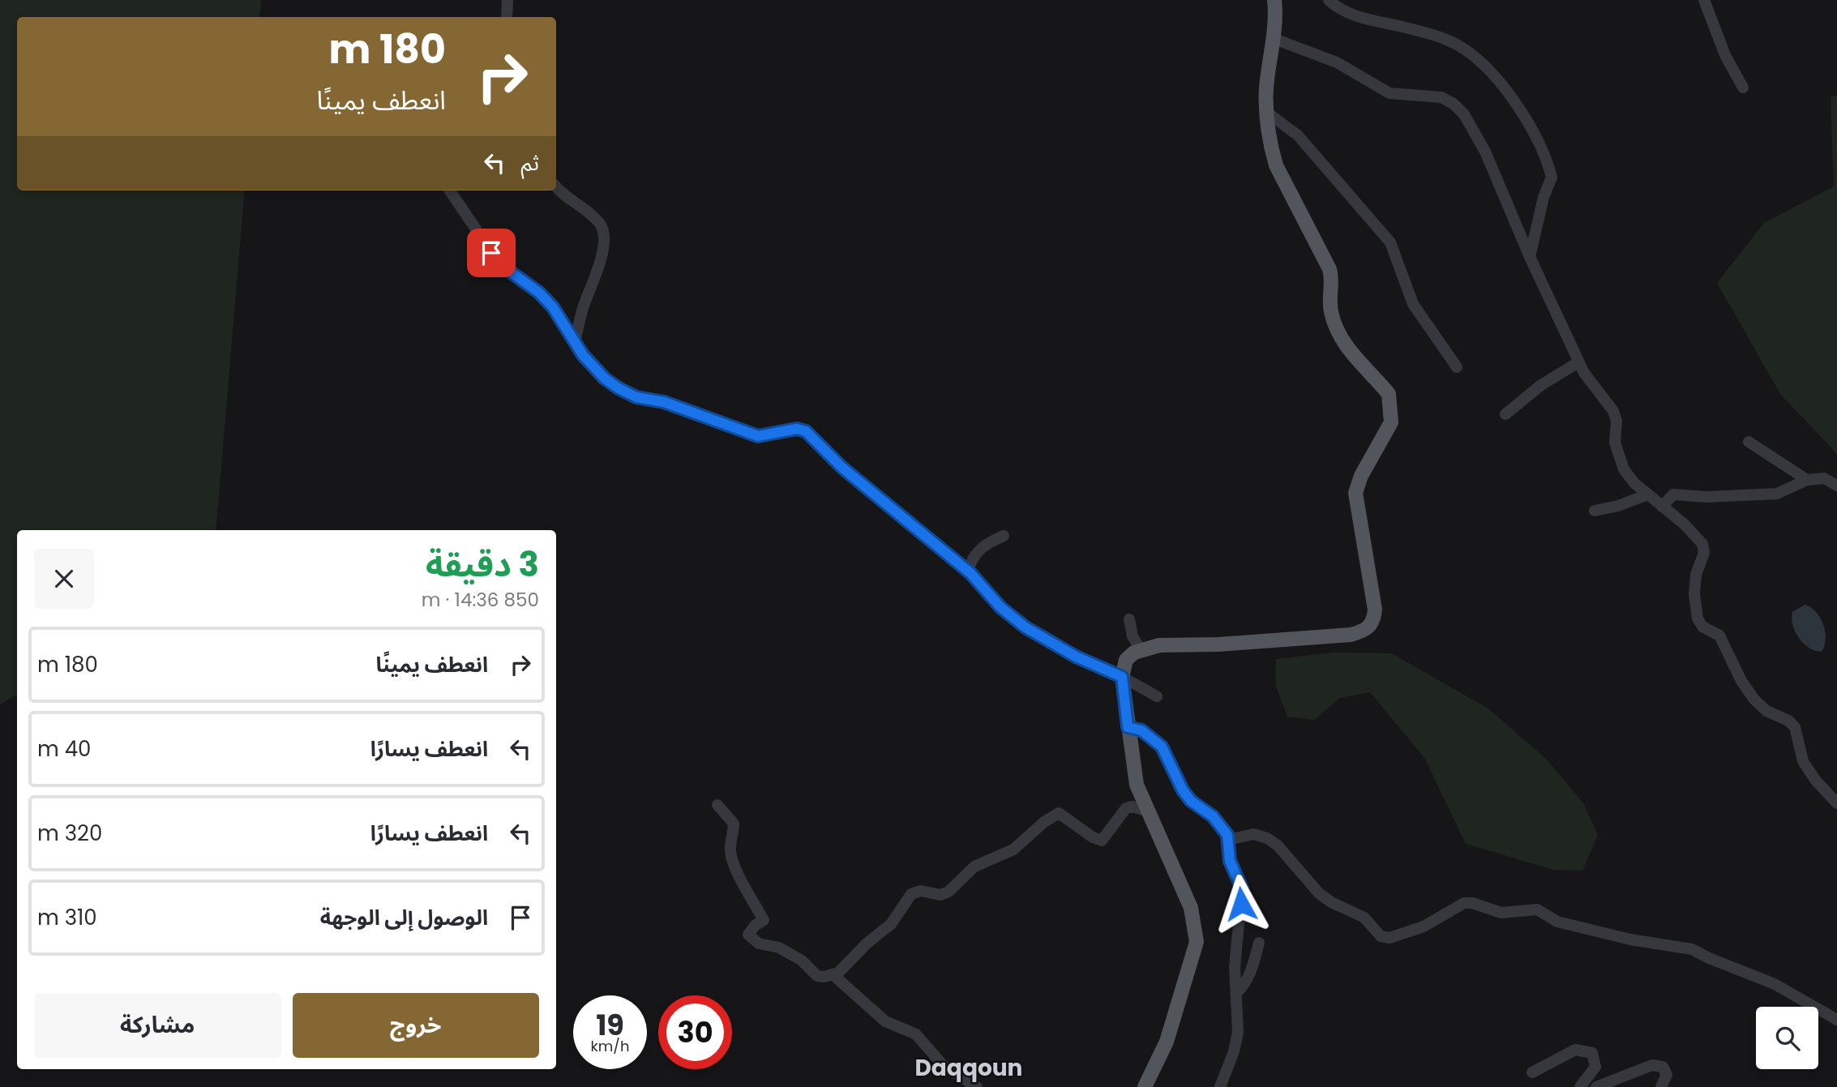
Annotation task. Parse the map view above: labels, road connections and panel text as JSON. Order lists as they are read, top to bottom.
{
  "districts": ["Daqqoun"],
  "page": {
    "turn": ["180 m", "انعطف يمينًا"],
    "then": "ثم",
    "heading": ["3 دقيقة", "850 m · 14:36"],
    "list": [
      {
        "name": "انعطف يمينًا",
        "value": "180 m"
      },
      {
        "name": "انعطف يسارًا",
        "value": "40 m"
      },
      {
        "name": "انعطف يسارًا",
        "value": "320 m"
      },
      {
        "name": "الوصول إلى الوجهة",
        "value": "310 m"
      }
    ],
    "buttons": ["خروج", "مشاركة"],
    "speed": "19 km/h",
    "limit": "30"
  }
}
